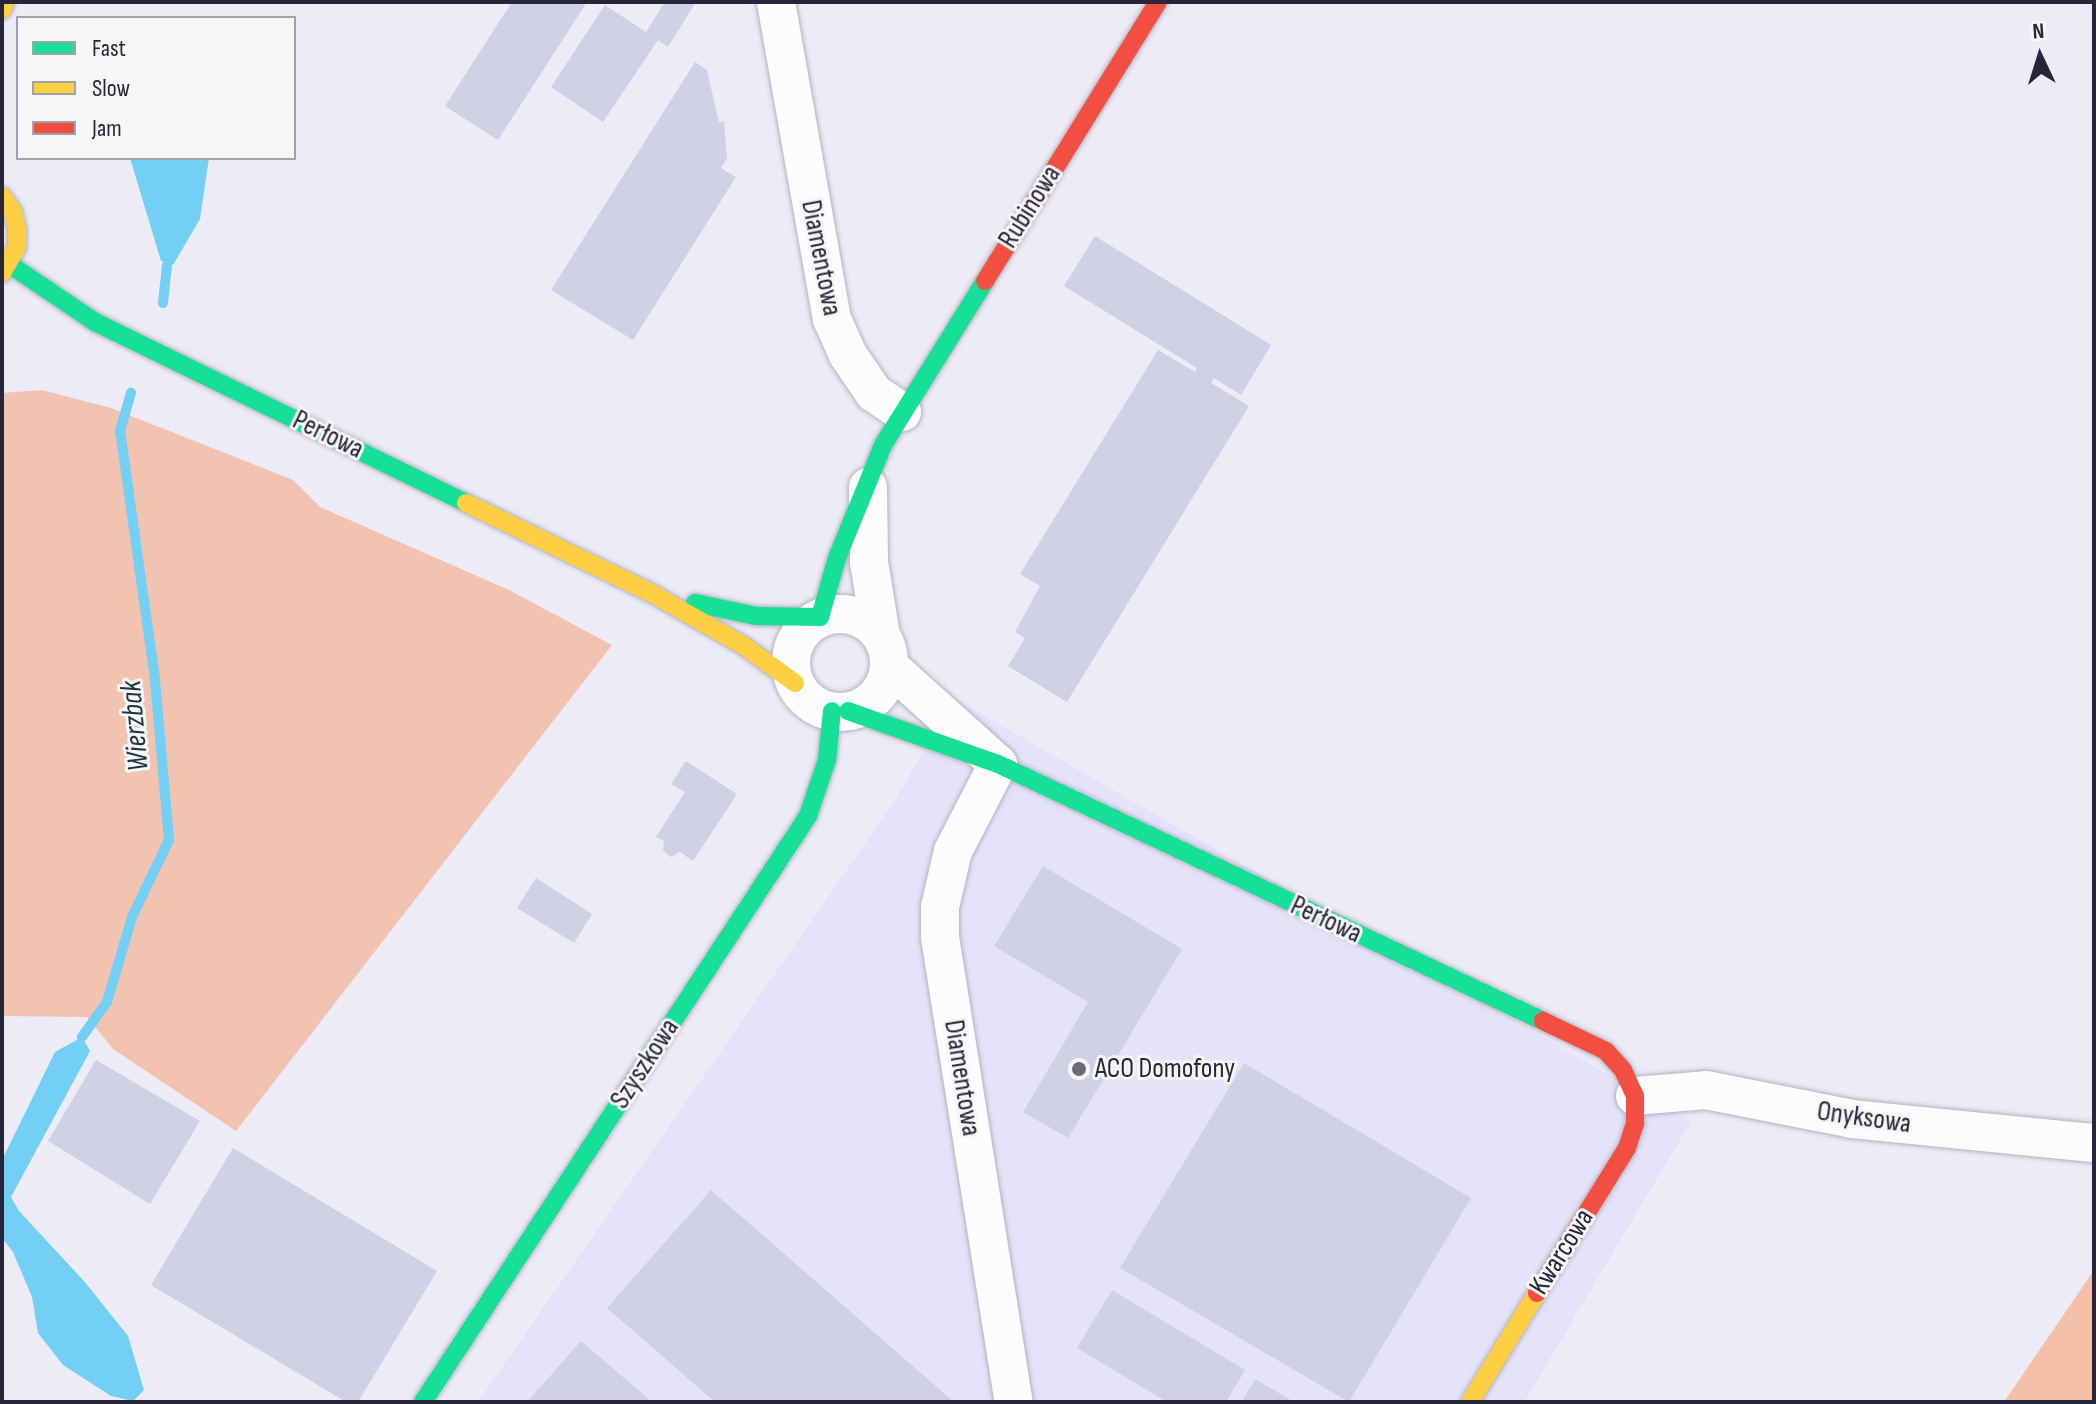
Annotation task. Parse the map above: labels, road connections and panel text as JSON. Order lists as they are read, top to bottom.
{
  "streets": {
    "street": [
      "Rubinowa",
      "Diamentowa",
      "Perłowa",
      "Szyszkowa",
      "Onyksowa",
      "Kwarcowa"
    ]
  },
  "crossings": [
    ["Rubinowa", "Diamentowa"],
    ["Diamentowa", "Perłowa"],
    ["Perłowa", "Szyszkowa"],
    ["Perłowa", "Onyksowa"],
    ["Perłowa", "Kwarcowa"],
    ["Onyksowa", "Kwarcowa"]
  ],
  "water": ["Wierzbak"],
  "places": ["ACO Domofony"],
  "legend": ["Fast", "Slow", "Jam"],
  "north": "top"
}
